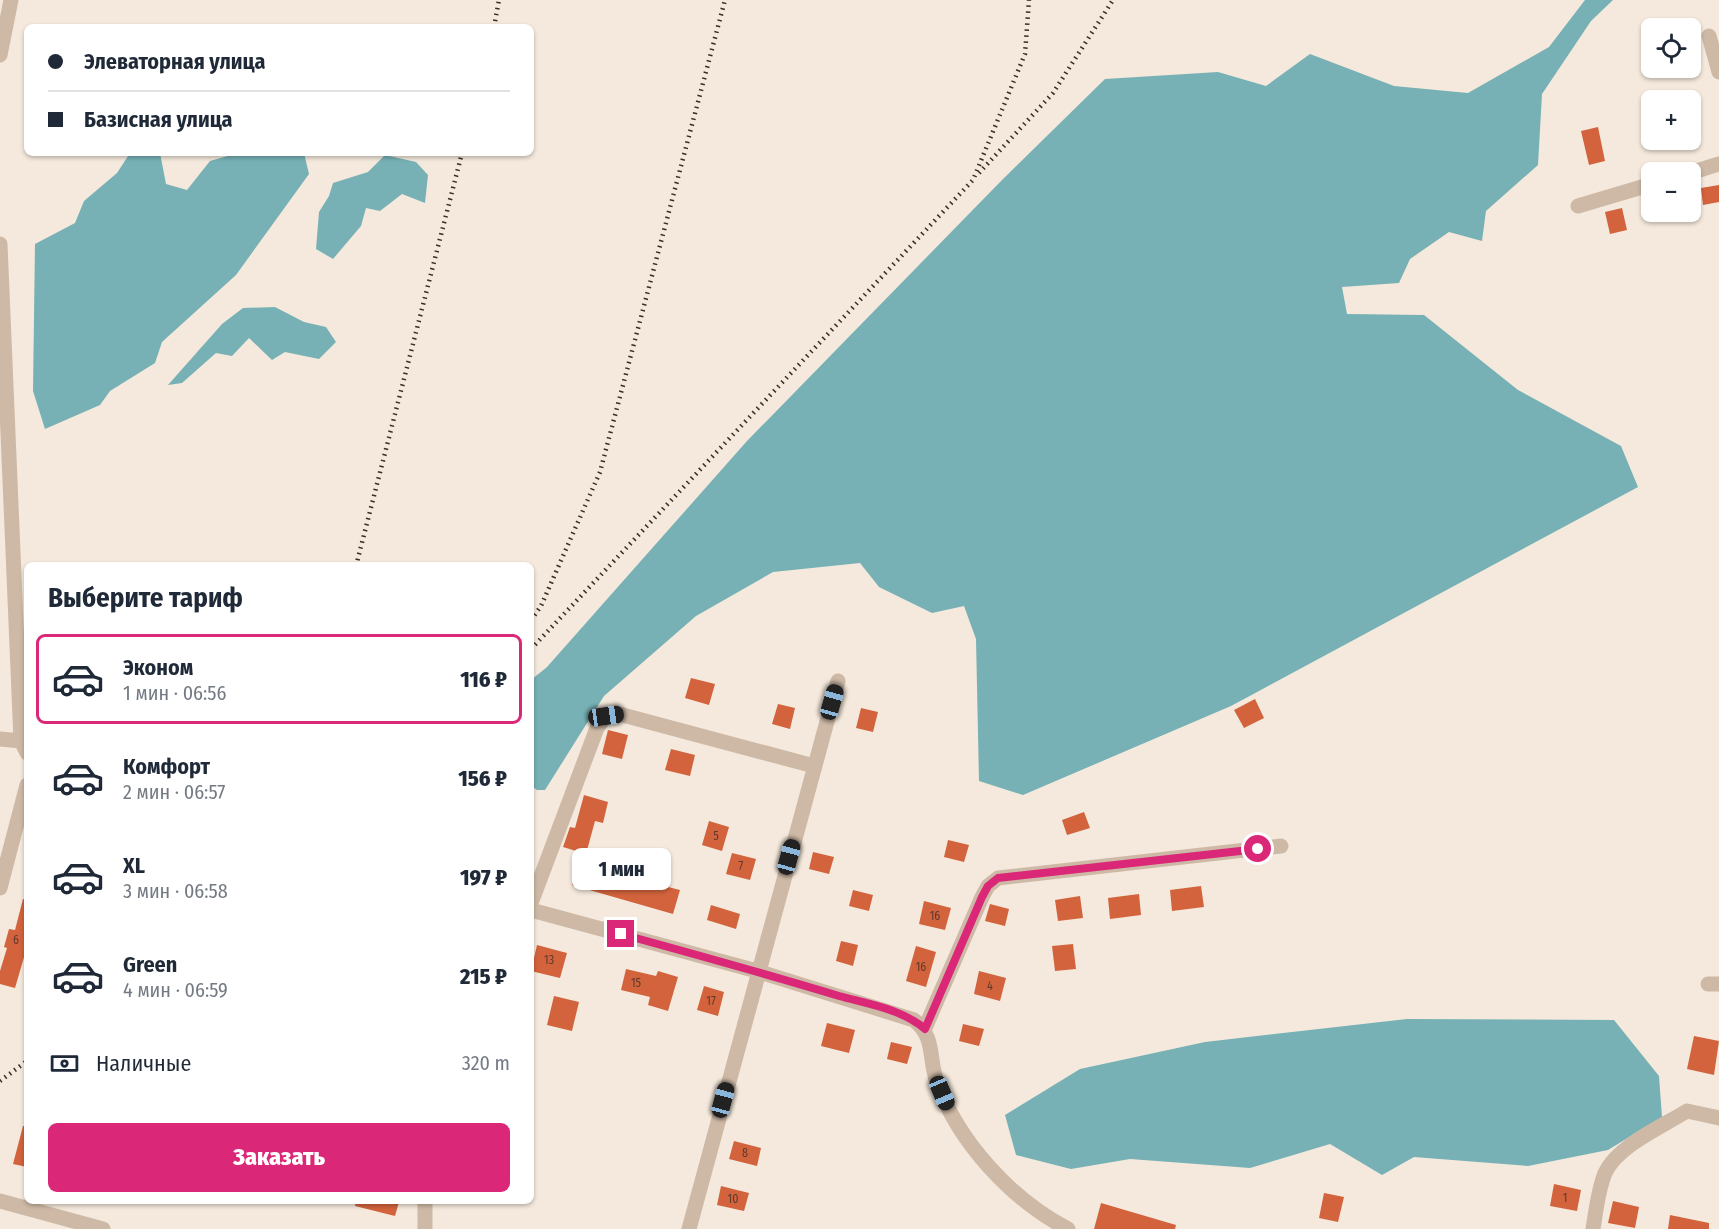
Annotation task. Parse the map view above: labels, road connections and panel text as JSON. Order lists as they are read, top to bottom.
{
  "house_numbers": [
    "5",
    "7",
    "16",
    "6",
    "13",
    "16",
    "15",
    "4",
    "17",
    "8",
    "1",
    "10"
  ],
  "page": {
    "map_buttons": ["+", "−"],
    "banner": ["Элеваторная улица", "Базисная улица"],
    "heading": "Выберите тариф",
    "list": [
      {
        "name": "Эконом",
        "note": "1 мин · 06:56",
        "value": "116 ₽"
      },
      {
        "name": "Комфорт",
        "note": "2 мин · 06:57",
        "value": "156 ₽"
      },
      {
        "name": "XL",
        "note": "3 мин · 06:58",
        "value": "197 ₽"
      },
      {
        "name": "Green",
        "note": "4 мин · 06:59",
        "value": "215 ₽"
      }
    ],
    "bubble": "1 мин",
    "pay": ["Наличные", "320 m"],
    "buttons": "Заказать"
  }
}
